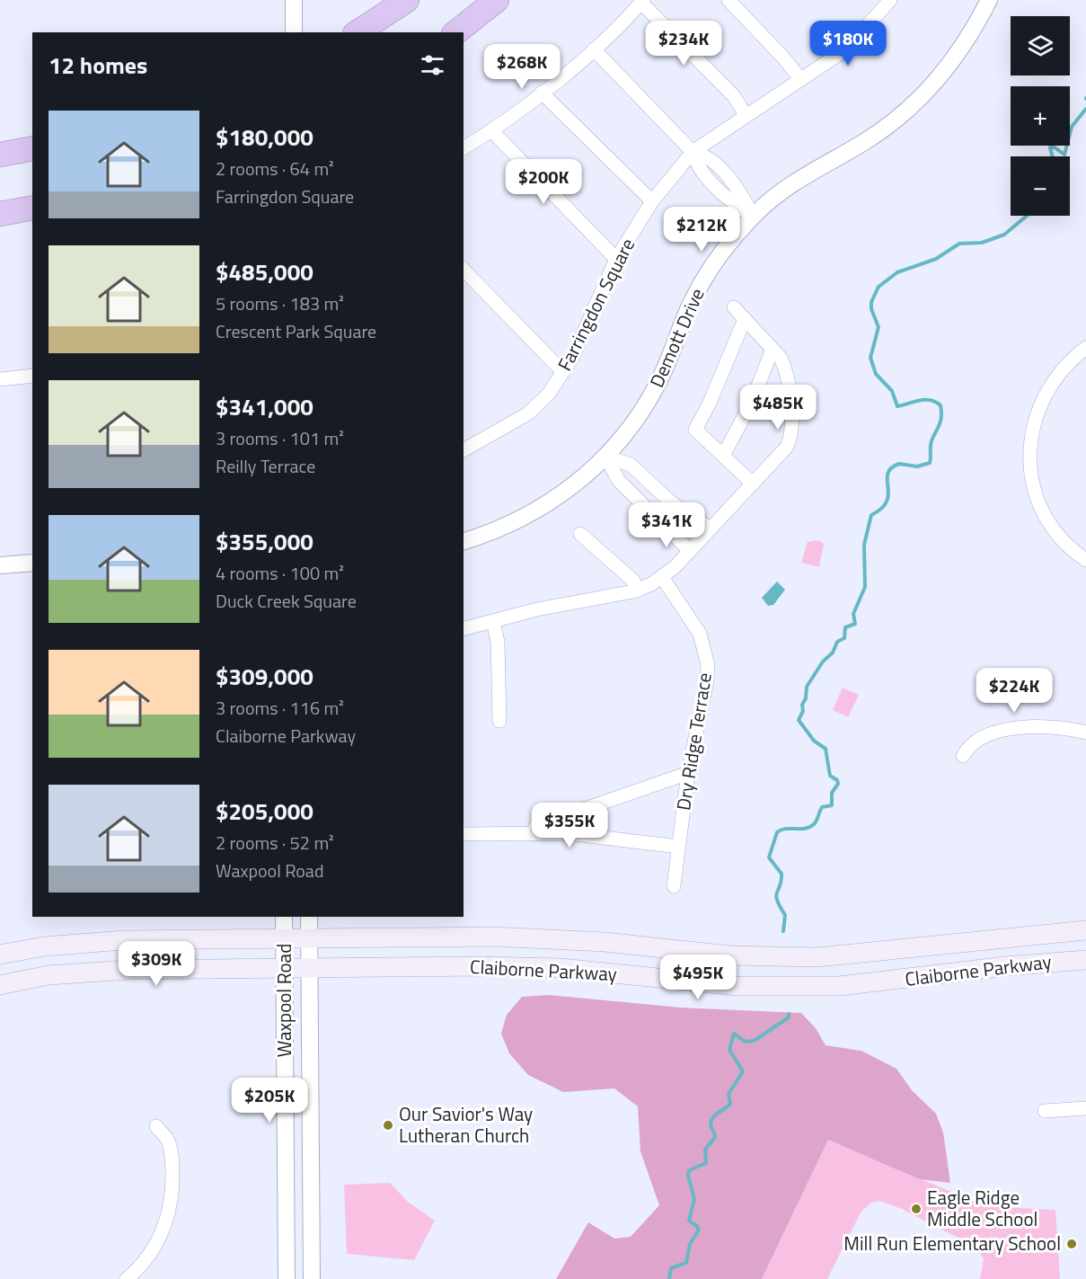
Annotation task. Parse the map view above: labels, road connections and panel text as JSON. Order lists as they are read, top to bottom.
{
  "streets": {
    "main road": ["Claiborne Parkway"],
    "street": [
      "Farringdon Square",
      "Demott Drive",
      "Dry Ridge Terrace",
      "Waxpool Road"
    ]
  },
  "crossings": [
    ["Claiborne Parkway", "Waxpool Road"]
  ],
  "places": ["Our Savior's Way Lutheran Church", "Eagle Ridge Middle School", "Mill Run Elementary School"],
  "page": {
    "map_buttons": ["+", "−"],
    "price": [
      "$234K",
      "$180K",
      "$268K",
      "$200K",
      "$212K",
      "$485K",
      "$341K",
      "$224K",
      "$355K",
      "$309K",
      "$495K",
      "$205K"
    ],
    "heading": "12 homes",
    "list": [
      {
        "name": "$180,000",
        "note": "2 rooms · 64 m² · Farringdon Square"
      },
      {
        "name": "$485,000",
        "note": "5 rooms · 183 m² · Crescent Park Square"
      },
      {
        "name": "$341,000",
        "note": "3 rooms · 101 m² · Reilly Terrace"
      },
      {
        "name": "$355,000",
        "note": "4 rooms · 100 m² · Duck Creek Square"
      },
      {
        "name": "$309,000",
        "note": "3 rooms · 116 m² · Claiborne Parkway"
      },
      {
        "name": "$205,000",
        "note": "2 rooms · 52 m² · Waxpool Road"
      }
    ]
  }
}
